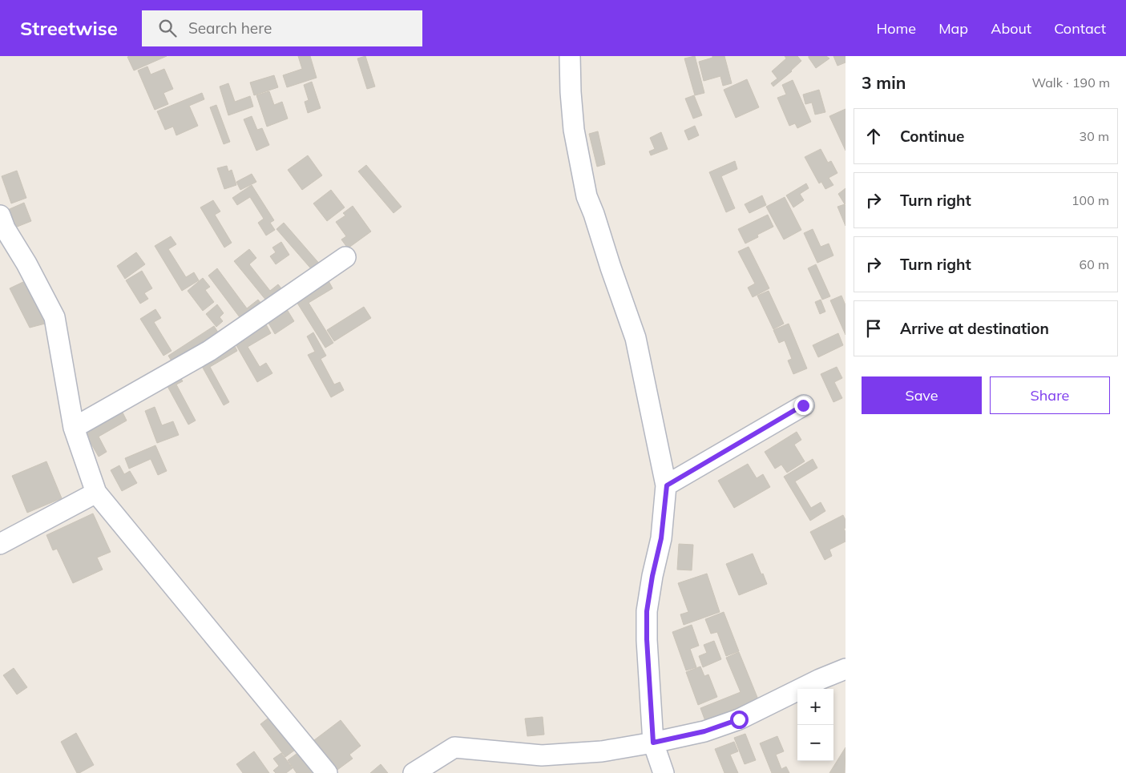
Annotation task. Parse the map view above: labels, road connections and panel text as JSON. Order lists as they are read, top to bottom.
{
  "page": {
    "header": "Streetwise",
    "search": "Search here",
    "nav": [
      "Home",
      "Map",
      "About",
      "Contact"
    ],
    "heading": ["3 min", "Walk · 190 m"],
    "list": [
      ["Continue", "30 m"],
      ["Turn right", "100 m"],
      ["Turn right", "60 m"],
      "Arrive at destination"
    ],
    "buttons": ["Save", "Share"],
    "map_buttons": ["+", "−"]
  }
}
